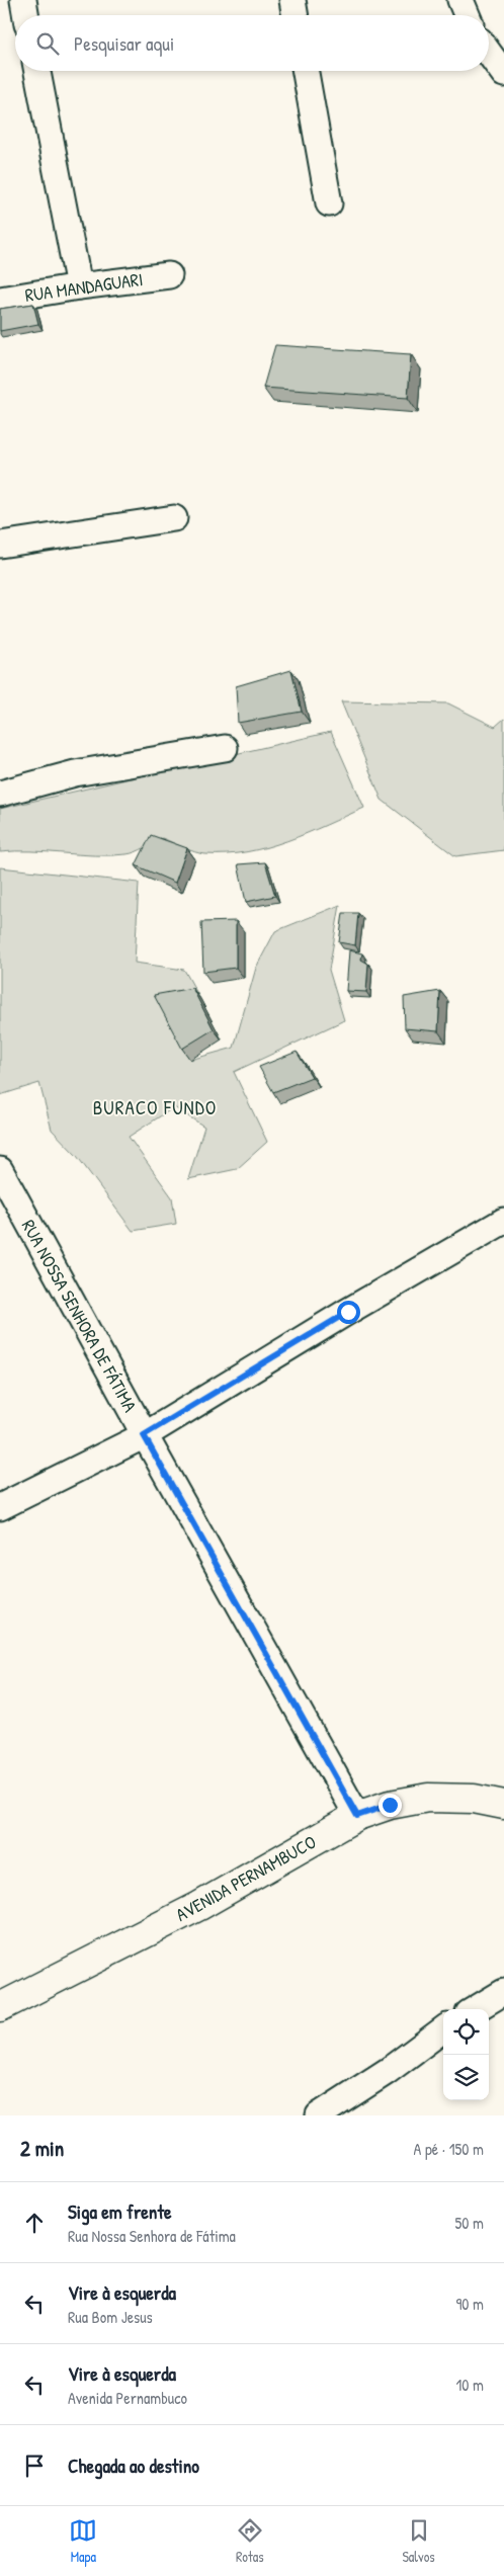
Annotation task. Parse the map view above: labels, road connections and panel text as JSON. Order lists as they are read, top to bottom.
{
  "streets": {
    "street": ["RUA MANDAGUARI", "RUA NOSSA SENHORA DE FÁTIMA", "AVENIDA PERNAMBUCO"]
  },
  "crossings": [
    ["RUA NOSSA SENHORA DE FÁTIMA", "AVENIDA PERNAMBUCO"]
  ],
  "districts": ["BURACO FUNDO"],
  "page": {
    "search": "Pesquisar aqui",
    "heading": ["2 min", "A pé · 150 m"],
    "list": [
      ["Siga em frente", "Rua Nossa Senhora de Fátima", "50 m"],
      ["Vire à esquerda", "Rua Bom Jesus", "90 m"],
      ["Vire à esquerda", "Avenida Pernambuco", "10 m"],
      "Chegada ao destino"
    ],
    "nav": ["Mapa", "Rotas", "Salvos"]
  }
}
